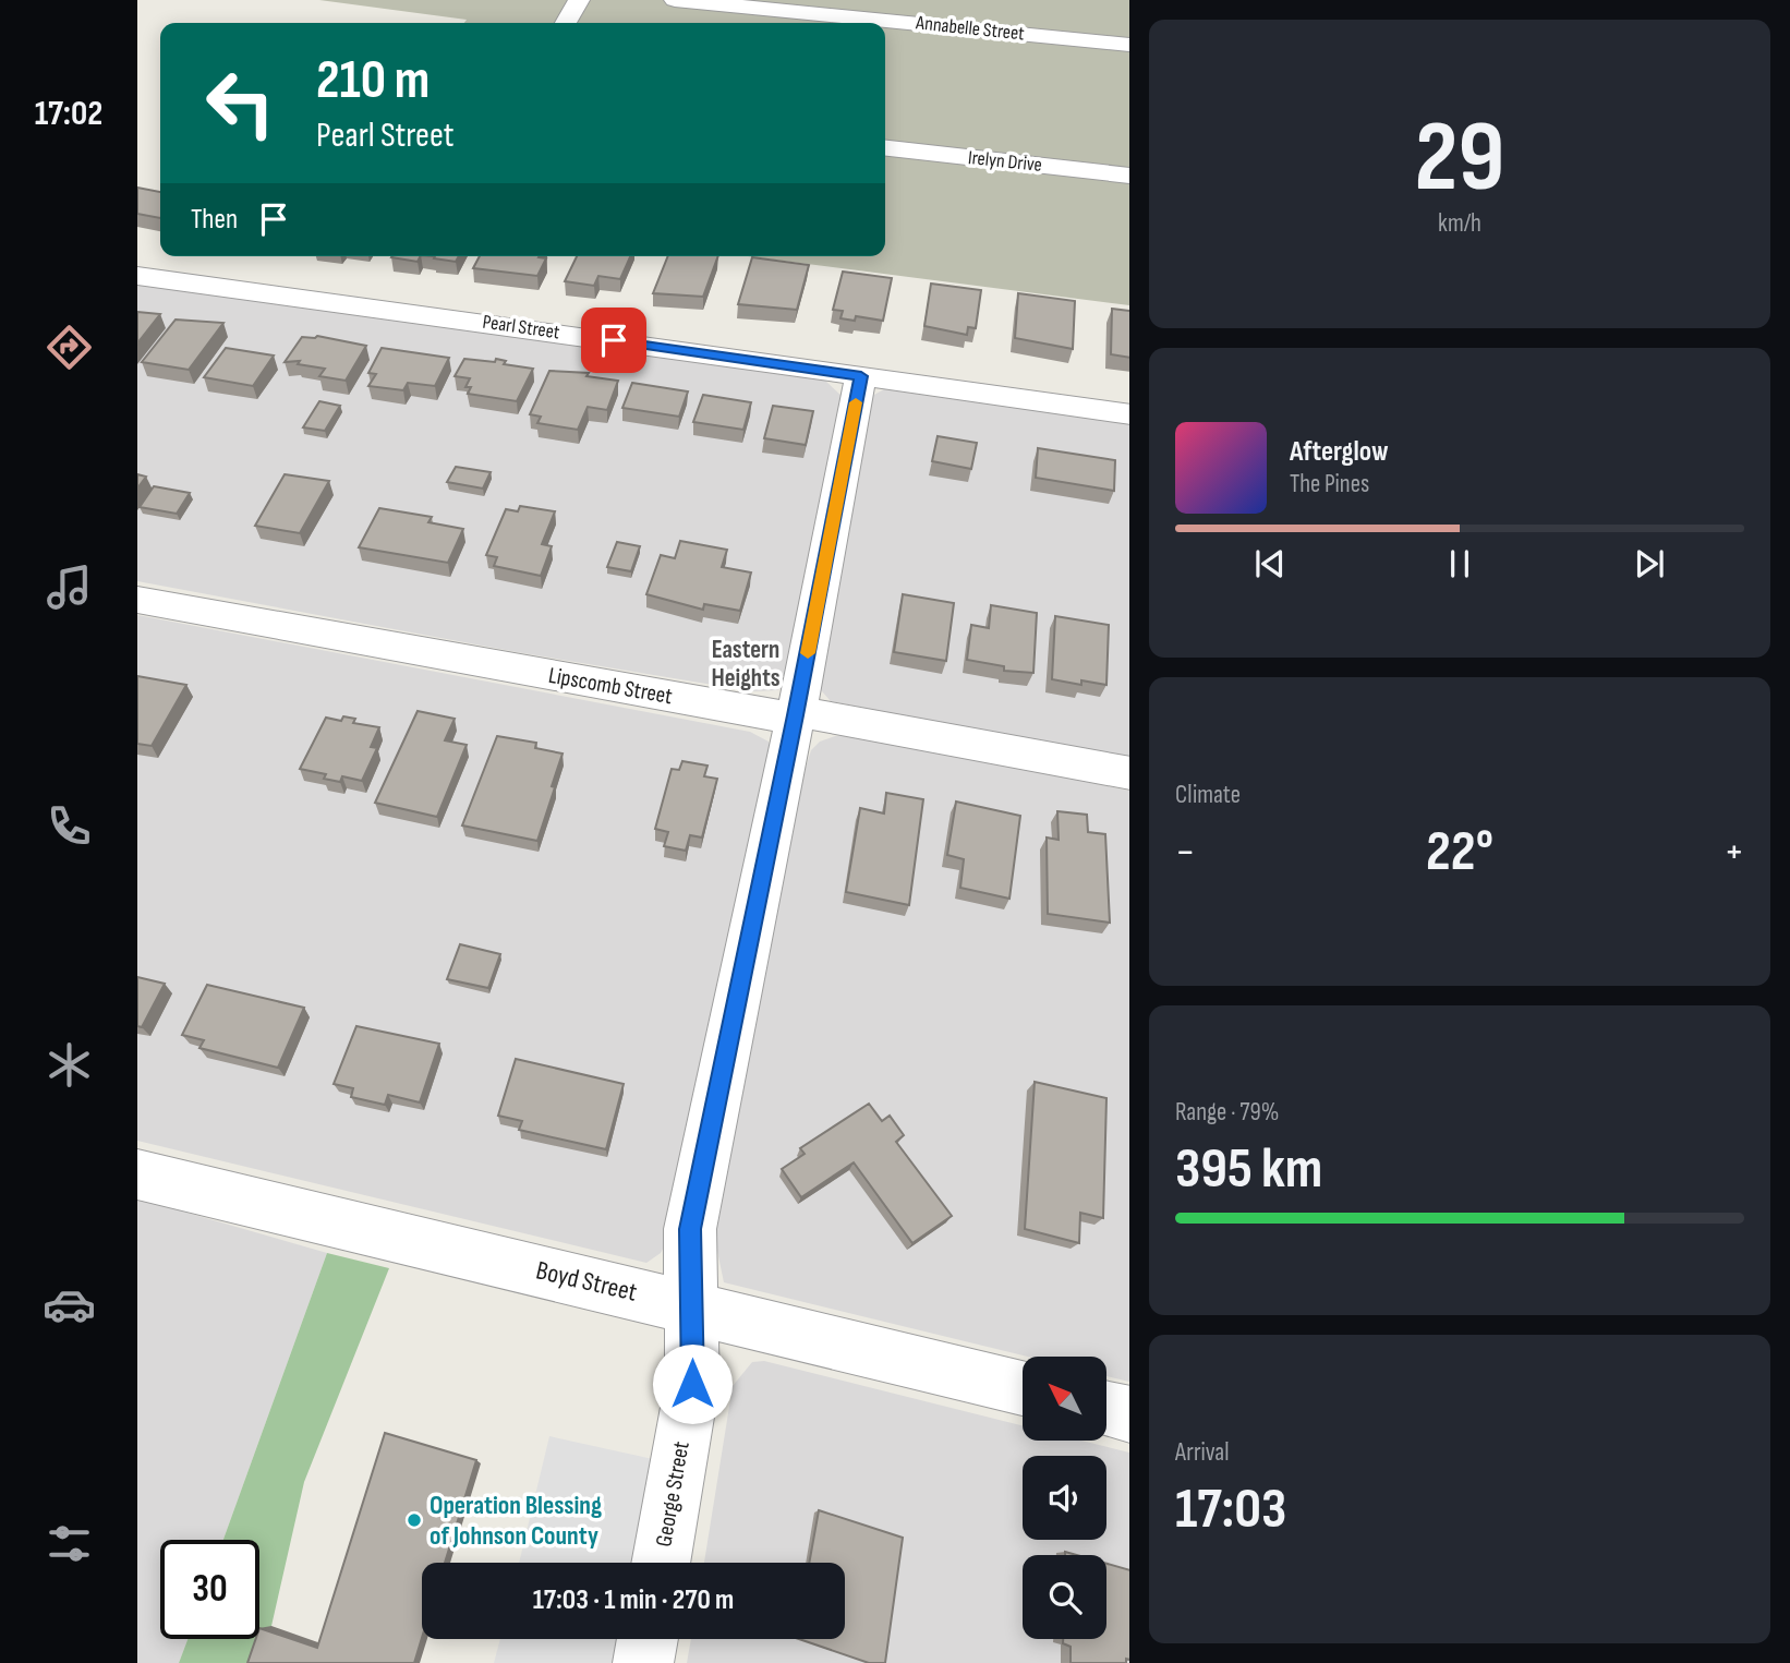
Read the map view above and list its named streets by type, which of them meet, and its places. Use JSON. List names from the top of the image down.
{
  "streets": {
    "street": [
      "Annabelle Street",
      "Irelyn Drive",
      "Pearl Street",
      "Lipscomb Street",
      "Boyd Street",
      "George Street"
    ]
  },
  "crossings": [
    ["Pearl Street", "George Street"],
    ["Lipscomb Street", "George Street"],
    ["Boyd Street", "George Street"]
  ],
  "districts": ["Eastern Heights"],
  "places": ["Operation Blessing of Johnson County"],
  "north": "top left",
  "page": {
    "tabs": "17:02",
    "tile": [
      ["29", "km/h"],
      "Climate",
      ["Range · 79%", "395 km"],
      ["Arrival", "17:03"]
    ],
    "turn": ["210 m", "Pearl Street"],
    "then": "Then",
    "song": ["Afterglow", "The Pines"],
    "heat": ["−", "22°", "+"],
    "limit": "30",
    "trip": "17:03 · 1 min · 270 m"
  }
}
